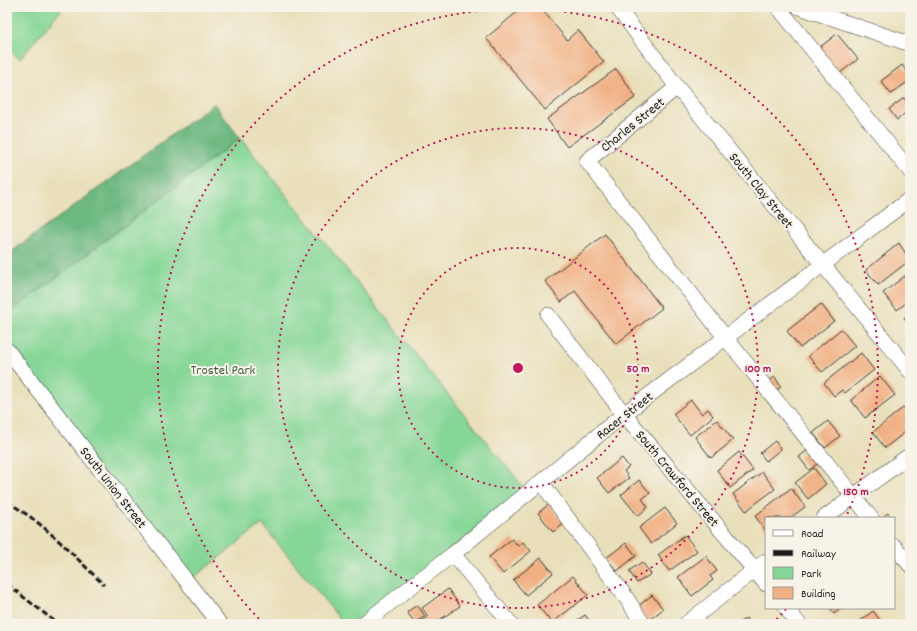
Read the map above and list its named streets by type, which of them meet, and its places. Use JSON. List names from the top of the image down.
{
  "streets": {
    "street": [
      "Charles Street",
      "South Clay Street",
      "Racer Street",
      "South Crawford Street",
      "South Union Street"
    ]
  },
  "crossings": [
    ["Charles Street", "South Clay Street"],
    ["Charles Street", "Racer Street"],
    ["South Clay Street", "Racer Street"],
    ["Racer Street", "South Crawford Street"]
  ],
  "parks": ["Trostel Park"],
  "legend": [
    "Road",
    "Railway",
    "Park",
    "Building"
  ],
  "rings": ["50 m", "100 m", "150 m"]
}
